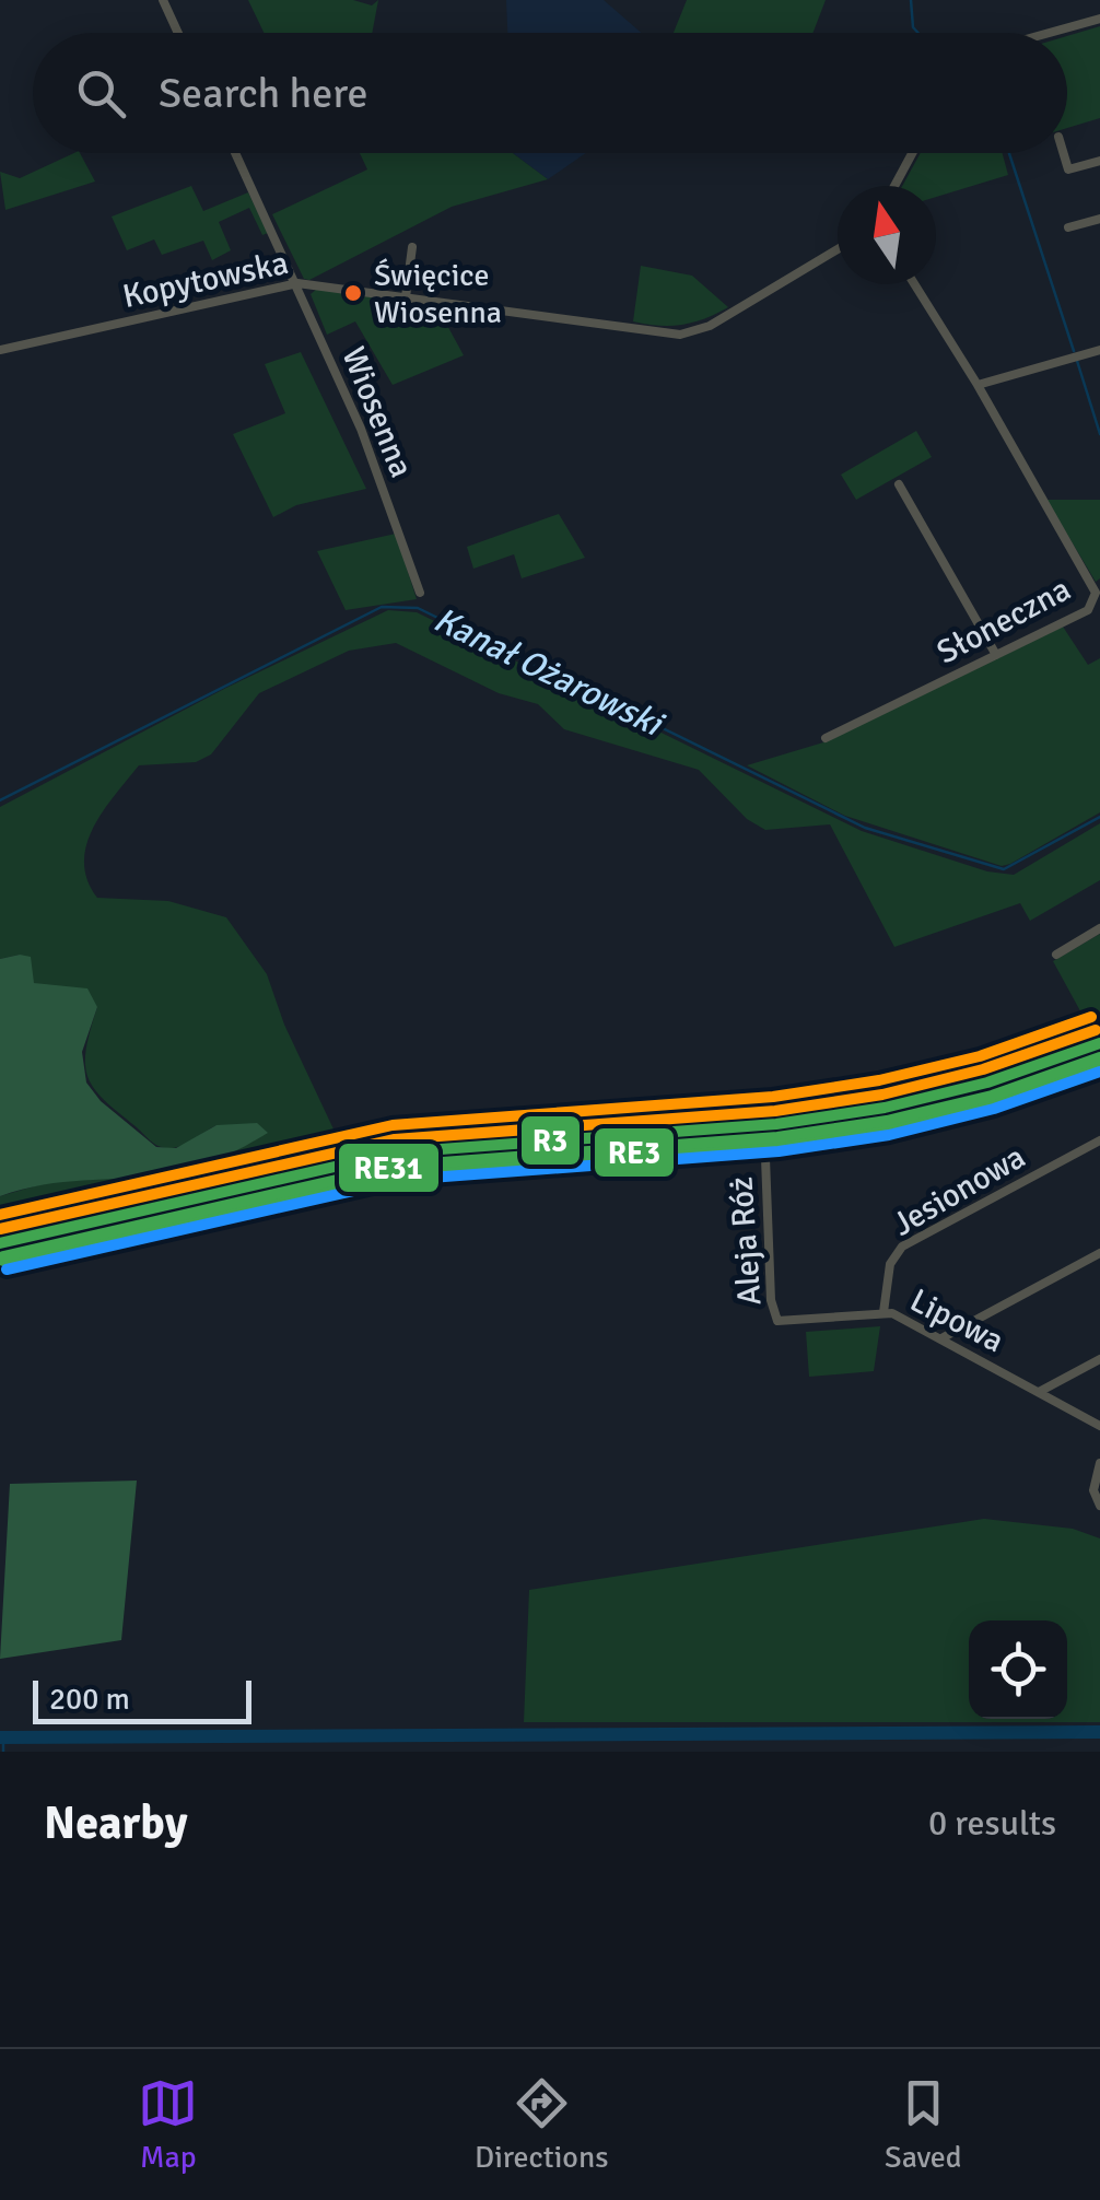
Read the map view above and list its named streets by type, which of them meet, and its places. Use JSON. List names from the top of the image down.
{
  "streets": {
    "street": [
      "Kopytowska",
      "Wiosenna",
      "Słoneczna",
      "Jesionowa",
      "Aleja Róż",
      "Lipowa"
    ]
  },
  "crossings": [
    ["Kopytowska", "Wiosenna"],
    ["Jesionowa", "Lipowa"],
    ["Aleja Róż", "Lipowa"]
  ],
  "water": ["Kanał Ożarowski"],
  "places": ["Święcice Wiosenna"],
  "lines": ["transit line R3", "transit line RE31", "transit line RE3"],
  "scale_bar": "200 m",
  "north": "top",
  "page": {
    "search": "Search here",
    "scale": "200 m",
    "heading": ["Nearby", "0 results"],
    "nav": ["Map", "Directions", "Saved"]
  }
}
